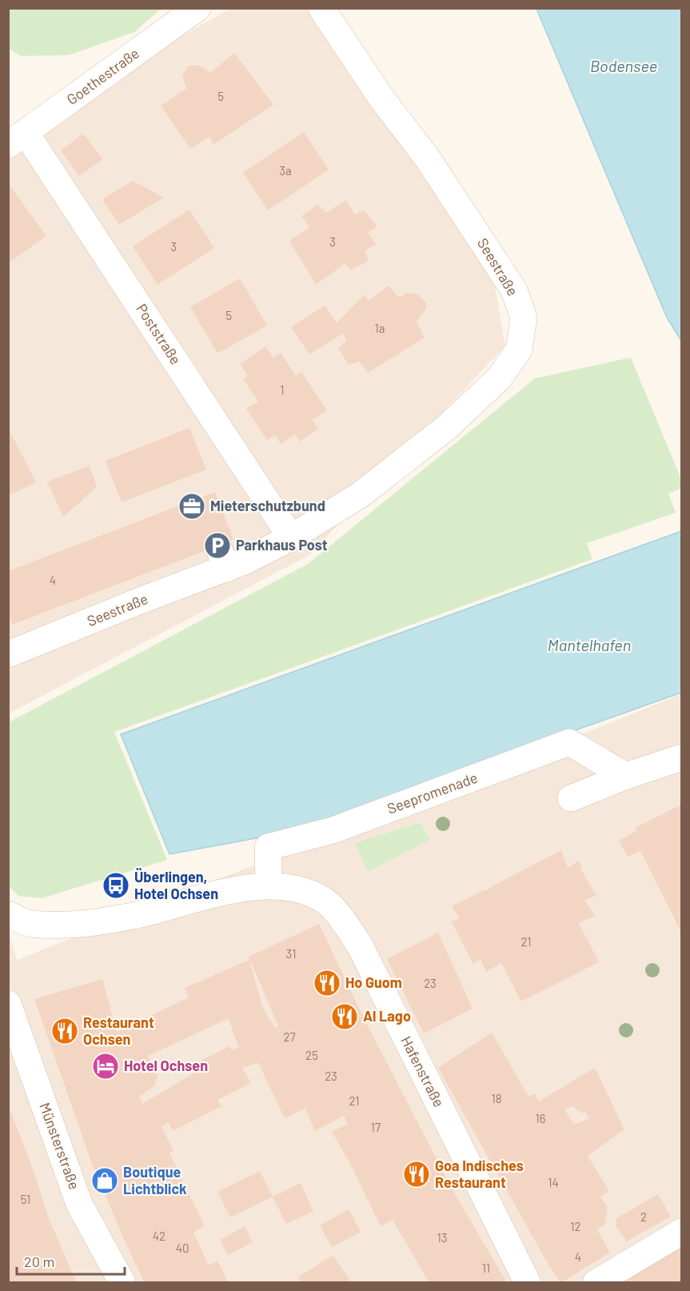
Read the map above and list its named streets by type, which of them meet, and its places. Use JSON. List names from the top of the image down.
{
  "streets": {
    "street": [
      "Goethestraße",
      "Seestraße",
      "Poststraße",
      "Seepromenade",
      "Hafenstraße",
      "Münsterstraße"
    ]
  },
  "crossings": [
    ["Goethestraße", "Poststraße"],
    ["Seestraße", "Poststraße"],
    ["Seepromenade", "Hafenstraße"]
  ],
  "water": ["Bodensee", "Mantelhafen"],
  "places": {
    "office": ["Mieterschutzbund"],
    "parking": ["Parkhaus Post"],
    "bus stop": ["Überlingen, Hotel Ochsen"],
    "restaurant": [
      "Ho Guom",
      "Al Lago",
      "Restaurant Ochsen",
      "Goa Indisches Restaurant"
    ],
    "hotel": ["Hotel Ochsen"],
    "shop": ["Boutique Lichtblick"]
  },
  "house_numbers": [
    "5",
    "3a",
    "3",
    "3",
    "5",
    "1a",
    "1",
    "4",
    "21",
    "31",
    "23",
    "27",
    "25",
    "23",
    "18",
    "21",
    "16",
    "17",
    "14",
    "51",
    "2",
    "12",
    "42",
    "13",
    "40",
    "4",
    "11"
  ],
  "scale_bar": "20 m"
}
